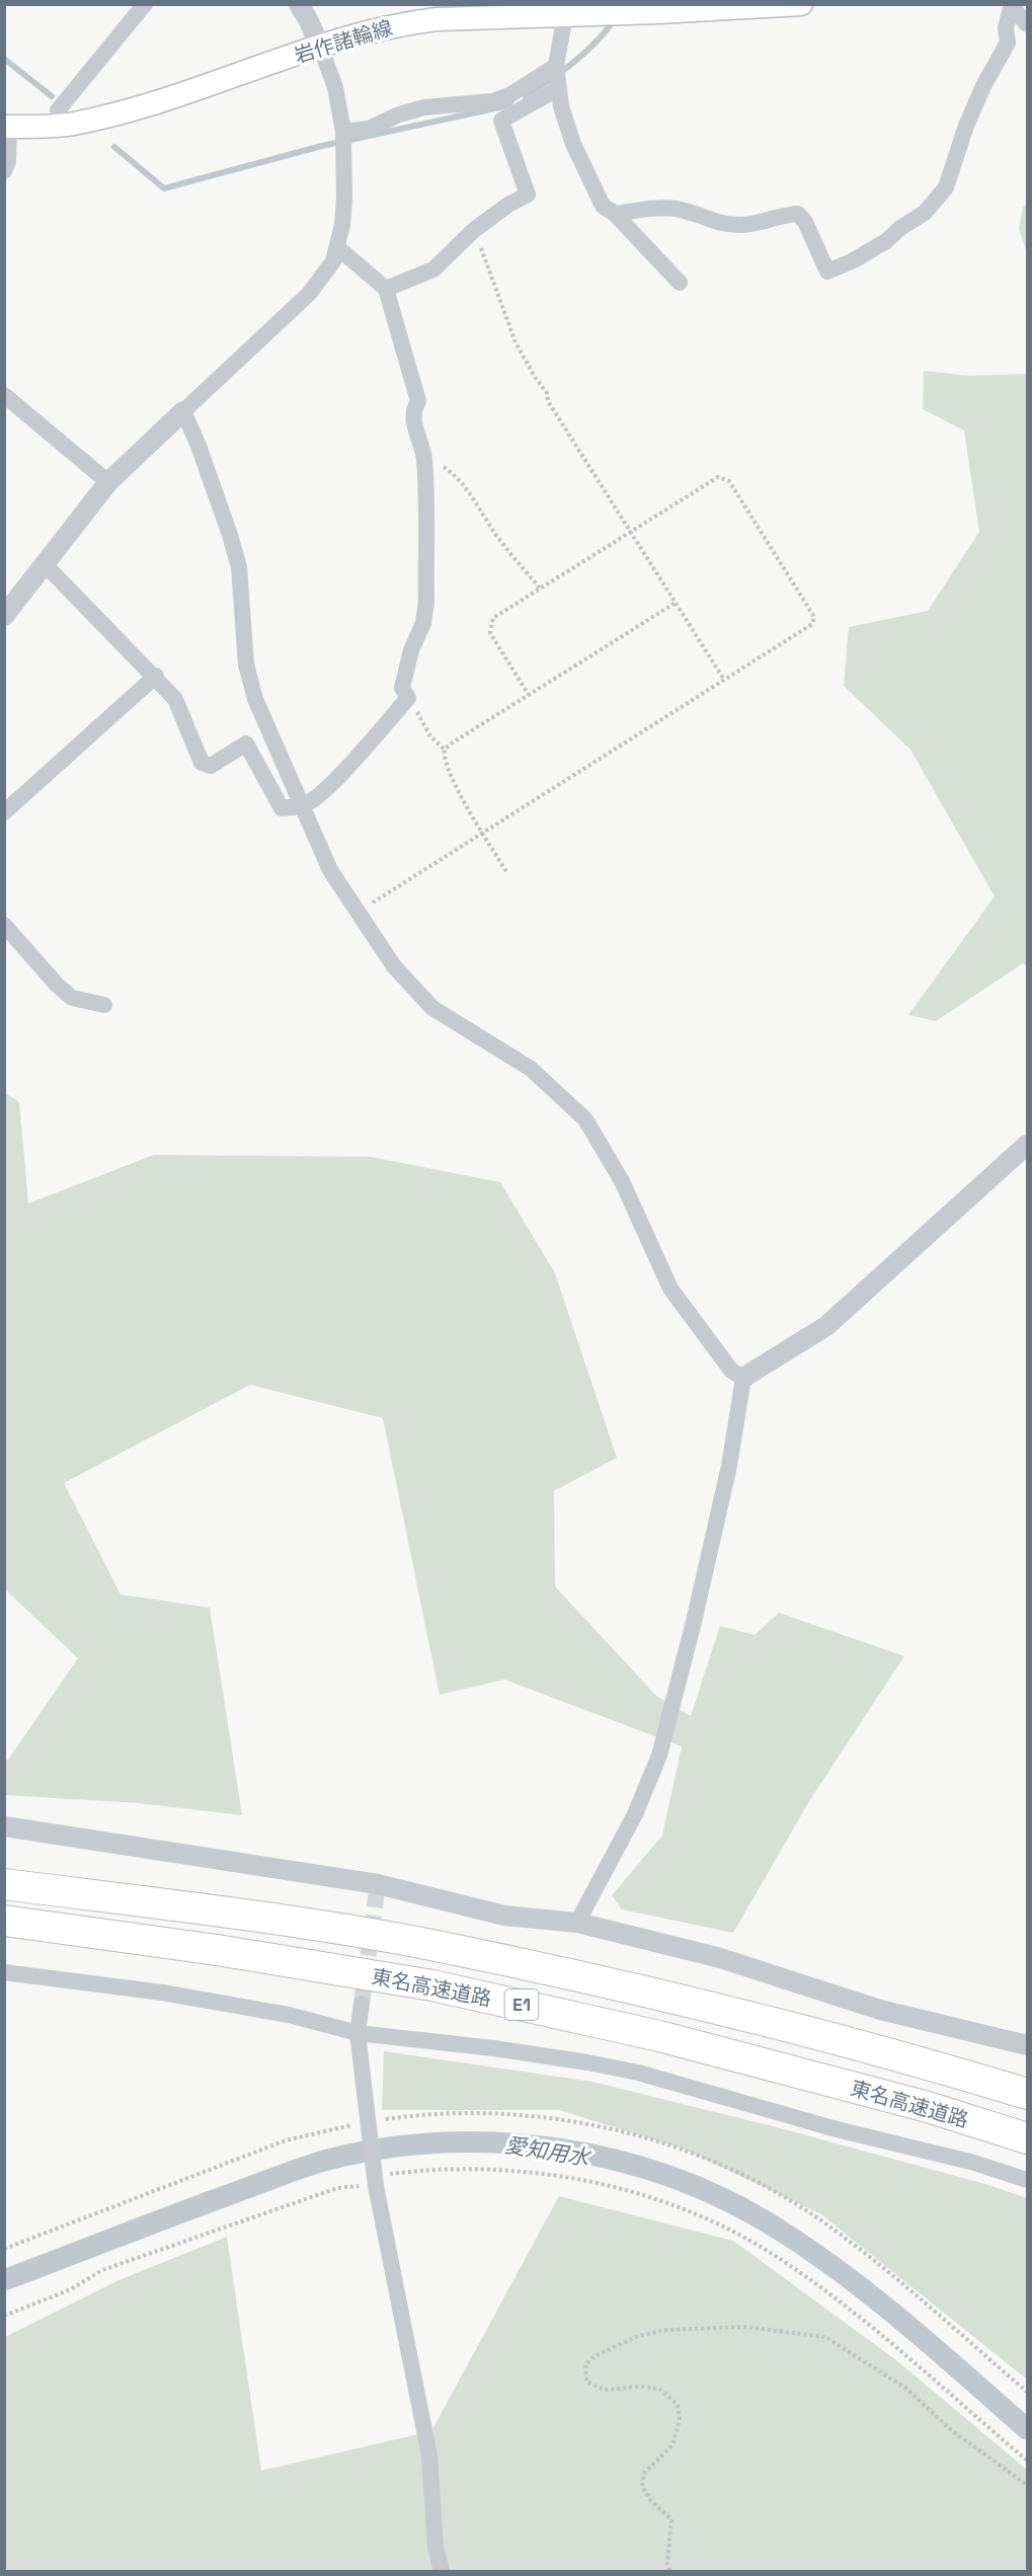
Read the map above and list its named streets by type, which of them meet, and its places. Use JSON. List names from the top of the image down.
{
  "streets": {
    "highway": ["東名高速道路", "E1"],
    "main road": ["岩作諸輪線"]
  },
  "water": ["愛知用水"]
}
